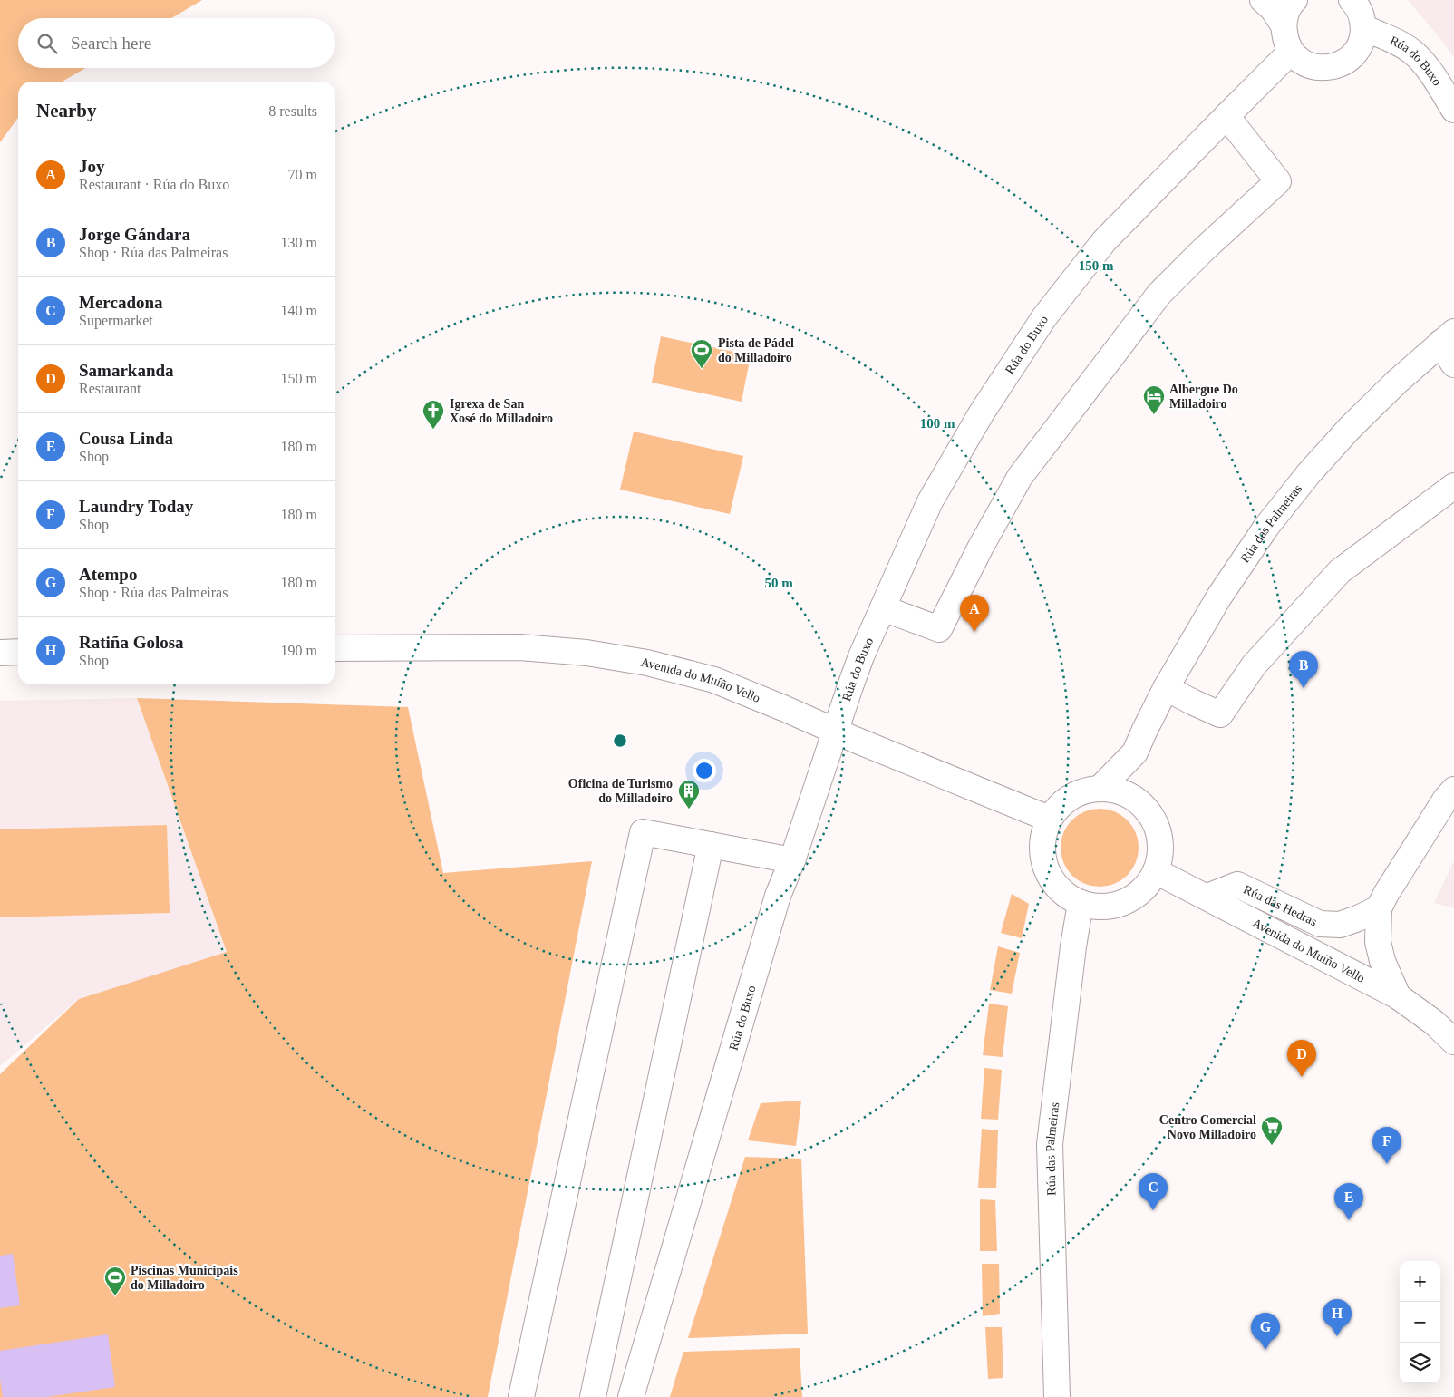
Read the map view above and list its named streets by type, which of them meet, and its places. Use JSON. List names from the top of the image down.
{
  "streets": {
    "street": [
      "Rúa do Buxo",
      "Rúa das Palmeiras",
      "Avenida do Muíño Vello",
      "Rúa das Hedras"
    ]
  },
  "crossings": [
    ["Rúa do Buxo", "Avenida do Muíño Vello"],
    ["Rúa das Palmeiras", "Avenida do Muíño Vello"],
    ["Avenida do Muíño Vello", "Rúa das Hedras"]
  ],
  "places": {
    "sports": ["Pista de Pádel do Milladoiro", "Piscinas Municipais do Milladoiro"],
    "hotel": ["Albergue Do Milladoiro"],
    "church": ["Igrexa de San Xosé do Milladoiro"],
    "building": ["Oficina de Turismo do Milladoiro"],
    "supermarket": ["Centro Comercial Novo Milladoiro"]
  },
  "page": {
    "search": "Search here",
    "heading": ["Nearby", "8 results"],
    "list": [
      {
        "mark": "A",
        "name": "Joy",
        "note": "Restaurant · Rúa do Buxo",
        "value": "70 m"
      },
      {
        "mark": "B",
        "name": "Jorge Gándara",
        "note": "Shop · Rúa das Palmeiras",
        "value": "130 m"
      },
      {
        "mark": "C",
        "name": "Mercadona",
        "note": "Supermarket",
        "value": "140 m"
      },
      {
        "mark": "D",
        "name": "Samarkanda",
        "note": "Restaurant",
        "value": "150 m"
      },
      {
        "mark": "E",
        "name": "Cousa Linda",
        "note": "Shop",
        "value": "180 m"
      },
      {
        "mark": "F",
        "name": "Laundry Today",
        "note": "Shop",
        "value": "180 m"
      },
      {
        "mark": "G",
        "name": "Atempo",
        "note": "Shop · Rúa das Palmeiras",
        "value": "180 m"
      },
      {
        "mark": "H",
        "name": "Ratiña Golosa",
        "note": "Shop",
        "value": "190 m"
      }
    ],
    "pins": [
      "A",
      "B",
      "D",
      "F",
      "C",
      "E",
      "H",
      "G"
    ],
    "map_buttons": ["+", "−"]
  },
  "rings": ["150 m", "100 m", "50 m"]
}
